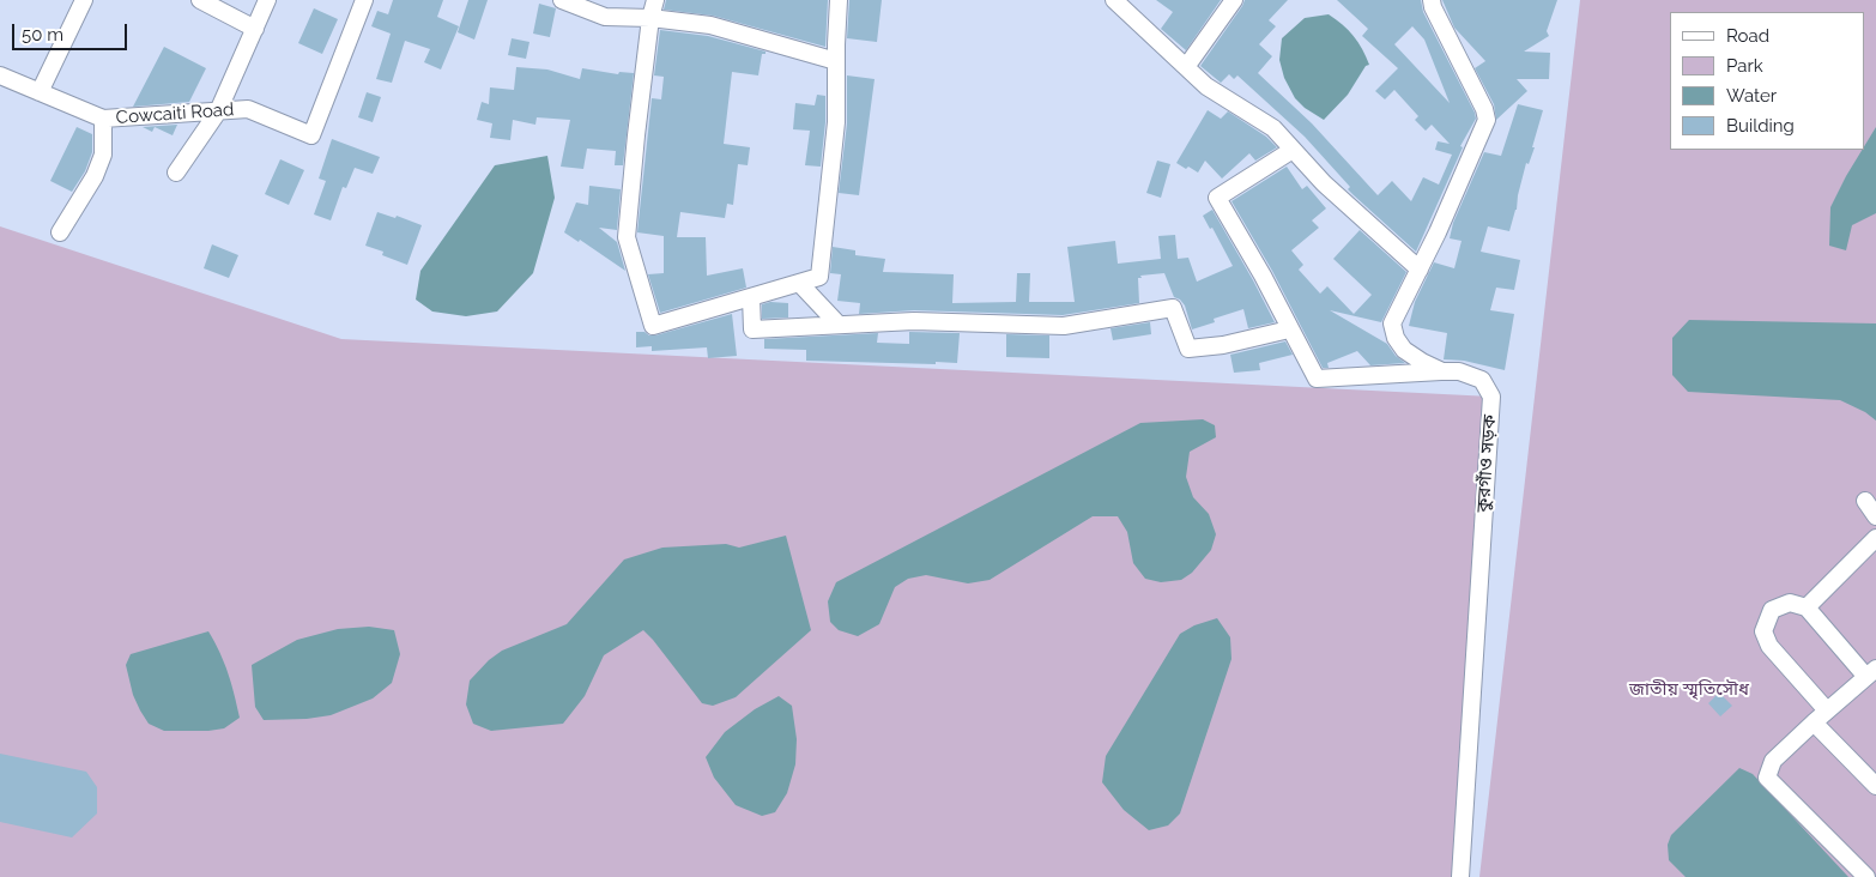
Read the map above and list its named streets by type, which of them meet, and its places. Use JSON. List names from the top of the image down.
{
  "streets": {
    "street": ["Cowcaiti Road", "কুরগাঁও সড়ক"]
  },
  "parks": ["জাতীয় স্মৃতিসৌধ"],
  "legend": [
    "Road",
    "Park",
    "Water",
    "Building"
  ],
  "scale_bar": "50 m"
}
